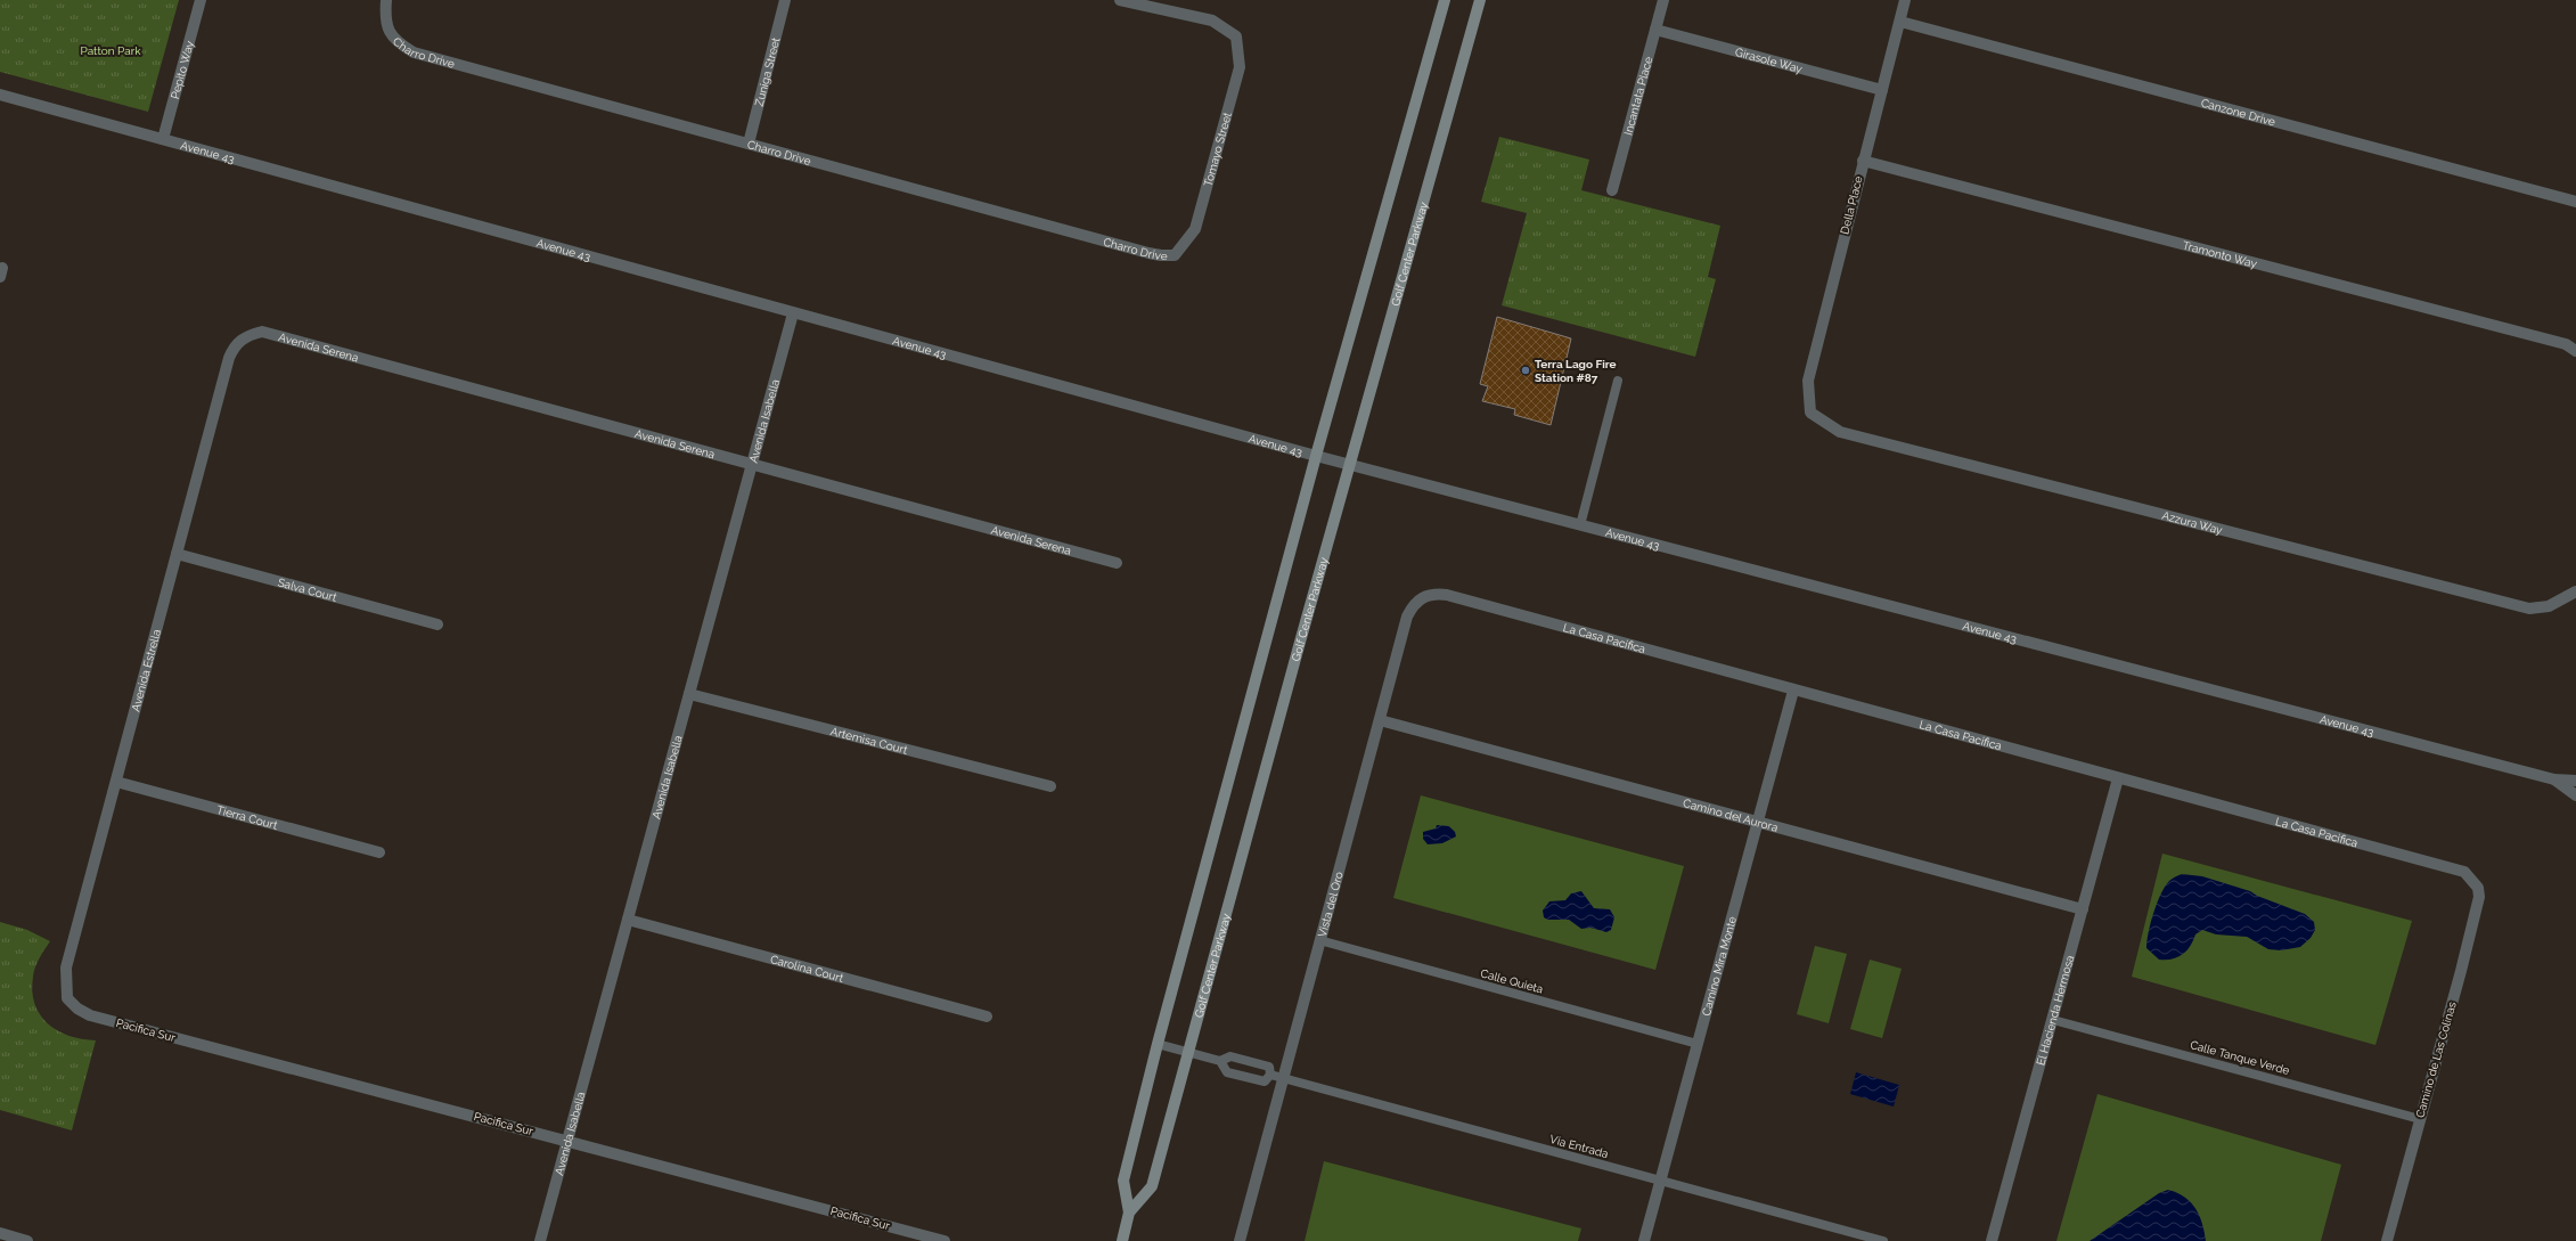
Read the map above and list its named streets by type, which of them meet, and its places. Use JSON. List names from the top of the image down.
{
  "streets": {
    "main road": ["Golf Center Parkway"],
    "street": [
      "Charro Drive",
      "Girasole Way",
      "Pepito Way",
      "Zuniga Street",
      "Incantata Place",
      "Canzone Drive",
      "Tomayo Street",
      "Avenue 43",
      "Della Place",
      "Tramonto Way",
      "Avenida Serena",
      "Avenida Isabella",
      "Azzura Way",
      "Salva Court",
      "La Casa Pacifica",
      "Avenida Estrella",
      "Artemisa Court",
      "Camino del Aurora",
      "Tierra Court",
      "Vista del Oro",
      "Camino Mira Monte",
      "Carolina Court",
      "El Hacienda Hermosa",
      "Pacifica Sur",
      "Camino de Las Colinas"
    ],
    "lane": ["Calle Quieta", "Calle Tanque Verde", "Via Entrada"]
  },
  "crossings": [
    ["Charro Drive", "Zuniga Street"],
    ["Charro Drive", "Tomayo Street"],
    ["Girasole Way", "Incantata Place"],
    ["Girasole Way", "Della Place"],
    ["Pepito Way", "Avenue 43"],
    ["Canzone Drive", "Della Place"],
    ["Avenue 43", "Golf Center Parkway"],
    ["Avenue 43", "Avenida Isabella"],
    ["Della Place", "Tramonto Way"],
    ["Della Place", "Azzura Way"],
    ["Golf Center Parkway", "Via Entrada"],
    ["Avenida Serena", "Avenida Isabella"],
    ["Avenida Serena", "Avenida Estrella"],
    ["Avenida Isabella", "Artemisa Court"],
    ["Avenida Isabella", "Carolina Court"],
    ["Avenida Isabella", "Pacifica Sur"],
    ["Salva Court", "Avenida Estrella"],
    ["La Casa Pacifica", "Vista del Oro"],
    ["La Casa Pacifica", "Camino Mira Monte"],
    ["La Casa Pacifica", "El Hacienda Hermosa"],
    ["La Casa Pacifica", "Camino de Las Colinas"],
    ["Avenida Estrella", "Tierra Court"],
    ["Avenida Estrella", "Pacifica Sur"],
    ["Camino del Aurora", "Vista del Oro"],
    ["Camino del Aurora", "Camino Mira Monte"],
    ["Camino del Aurora", "El Hacienda Hermosa"],
    ["Vista del Oro", "Calle Quieta"],
    ["Vista del Oro", "Via Entrada"],
    ["Camino Mira Monte", "Calle Quieta"],
    ["Camino Mira Monte", "Via Entrada"],
    ["El Hacienda Hermosa", "Calle Tanque Verde"],
    ["Calle Tanque Verde", "Camino de Las Colinas"]
  ],
  "parks": ["Patton Park"],
  "places": ["Terra Lago Fire Station #87"]
}
